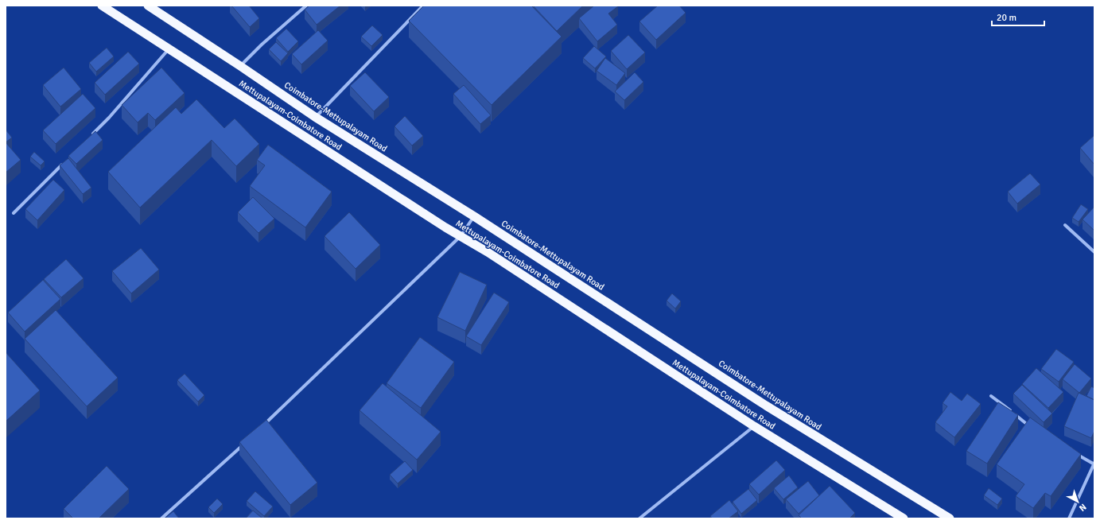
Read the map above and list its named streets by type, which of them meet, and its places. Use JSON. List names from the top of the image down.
{
  "streets": {
    "highway": ["Mettupalayam-Coimbatore Road", "Coimbatore-Mettupalayam Road"]
  },
  "scale_bar": "20 m",
  "north": "bottom right"
}
